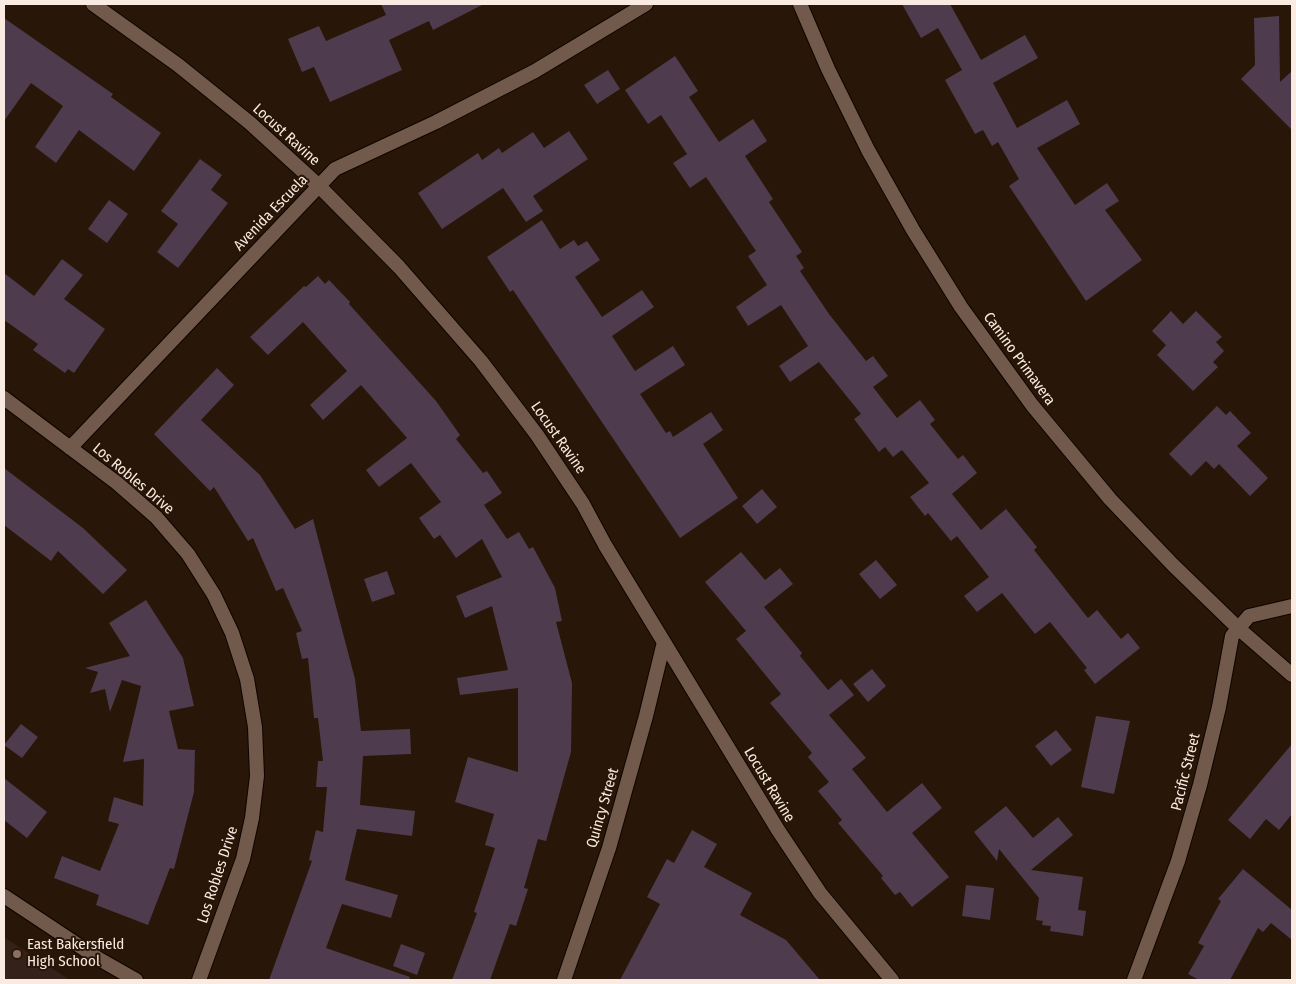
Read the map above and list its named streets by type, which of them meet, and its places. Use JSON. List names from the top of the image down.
{
  "streets": {
    "street": [
      "Locust Ravine",
      "Avenida Escuela",
      "Camino Primavera",
      "Los Robles Drive",
      "Pacific Street",
      "Quincy Street"
    ]
  },
  "crossings": [
    ["Locust Ravine", "Avenida Escuela"],
    ["Locust Ravine", "Quincy Street"],
    ["Avenida Escuela", "Los Robles Drive"],
    ["Camino Primavera", "Pacific Street"]
  ],
  "places": ["East Bakersfield High School"]
}
